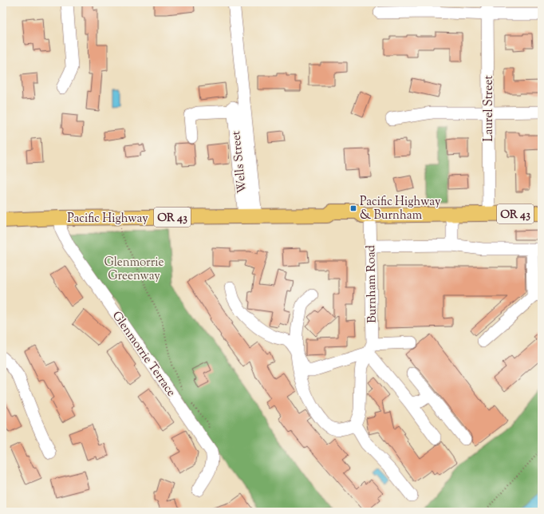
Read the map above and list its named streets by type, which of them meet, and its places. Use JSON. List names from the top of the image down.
{
  "streets": {
    "main road": ["OR 43", "Pacific Highway"],
    "street": [
      "Laurel Street",
      "Wells Street",
      "Burnham Road",
      "Glenmorrie Terrace"
    ]
  },
  "crossings": [
    ["Laurel Street", "Pacific Highway"],
    ["Wells Street", "Pacific Highway"],
    ["Pacific Highway", "Burnham Road"],
    ["Pacific Highway", "Glenmorrie Terrace"]
  ],
  "parks": ["Glenmorrie Greenway"],
  "places": {
    "transit": ["Pacific Highway & Burnham"]
  }
}
